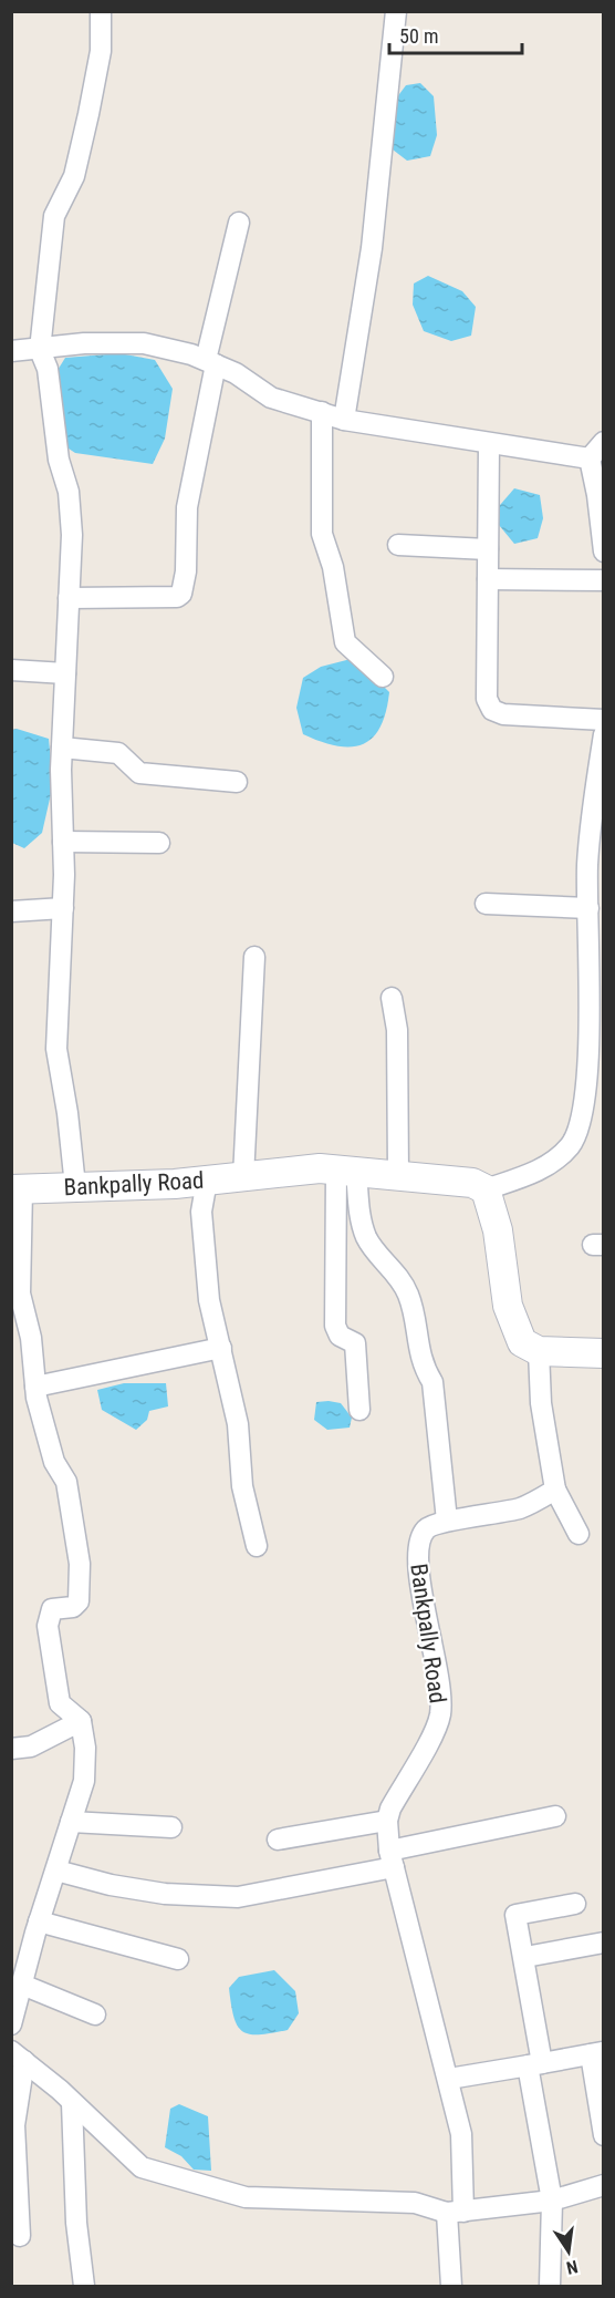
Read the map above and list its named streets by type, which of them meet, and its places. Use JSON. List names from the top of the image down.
{
  "streets": {
    "street": ["Bankpally Road"]
  },
  "scale_bar": "50 m",
  "north": "bottom"
}
